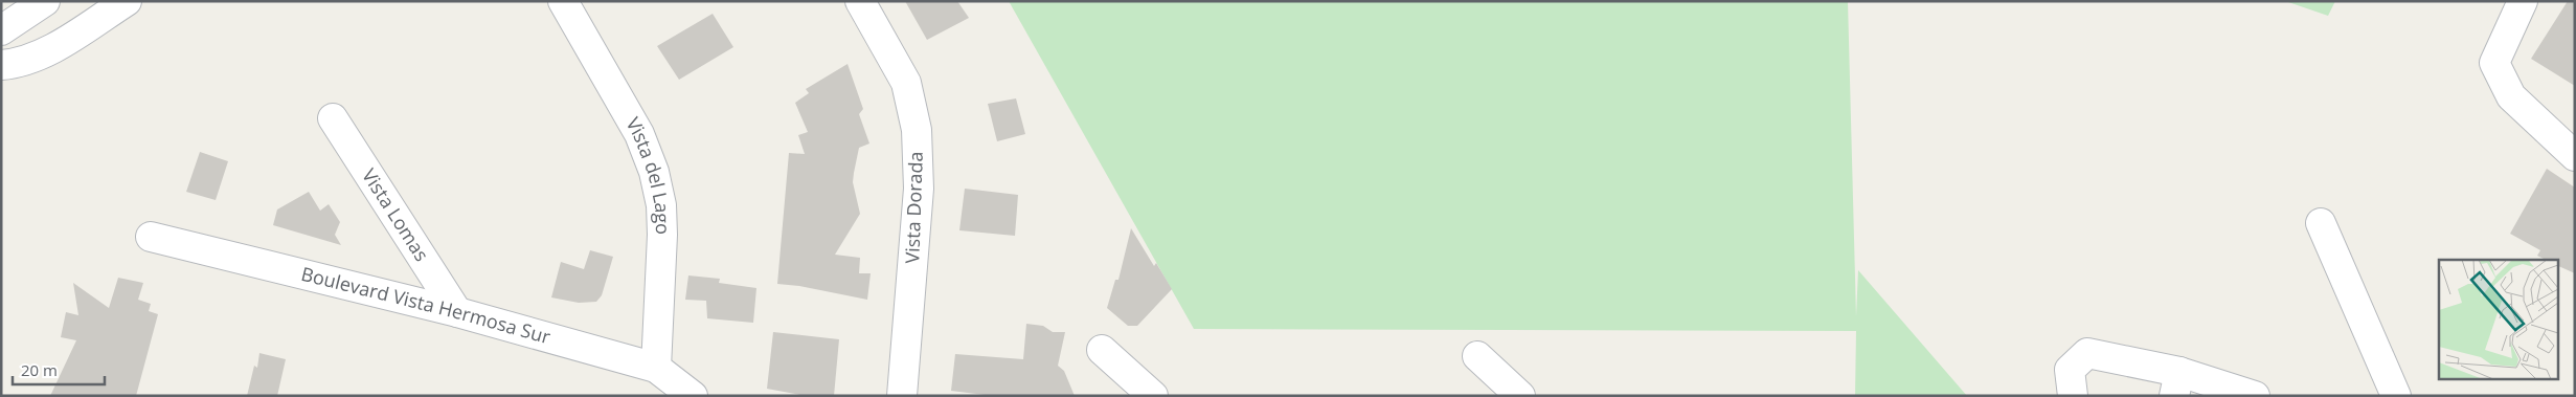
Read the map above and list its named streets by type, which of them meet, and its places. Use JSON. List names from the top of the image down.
{
  "streets": {
    "street": [
      "Vista del Lago",
      "Vista Dorada",
      "Vista Lomas",
      "Boulevard Vista Hermosa Sur"
    ]
  },
  "crossings": [
    ["Vista del Lago", "Boulevard Vista Hermosa Sur"],
    ["Vista Lomas", "Boulevard Vista Hermosa Sur"]
  ],
  "scale_bar": "20 m"
}
